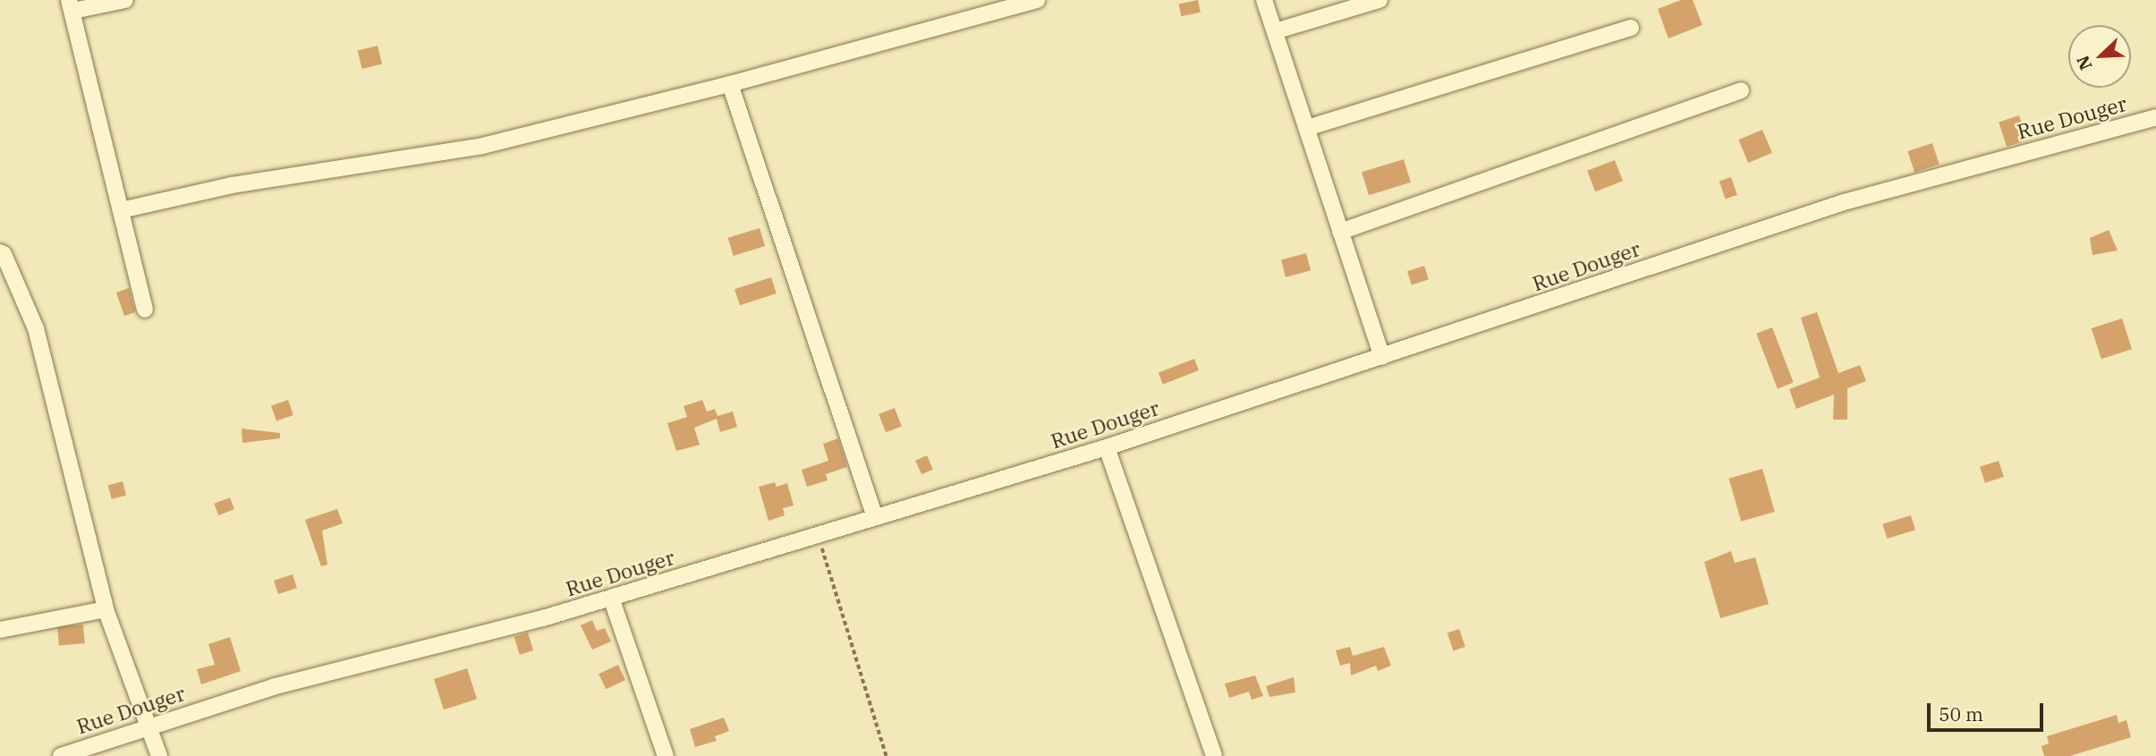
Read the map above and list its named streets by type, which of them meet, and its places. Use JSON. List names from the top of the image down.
{
  "streets": {
    "street": ["Rue Douger"]
  },
  "scale_bar": "50 m",
  "north": "bottom left"
}
